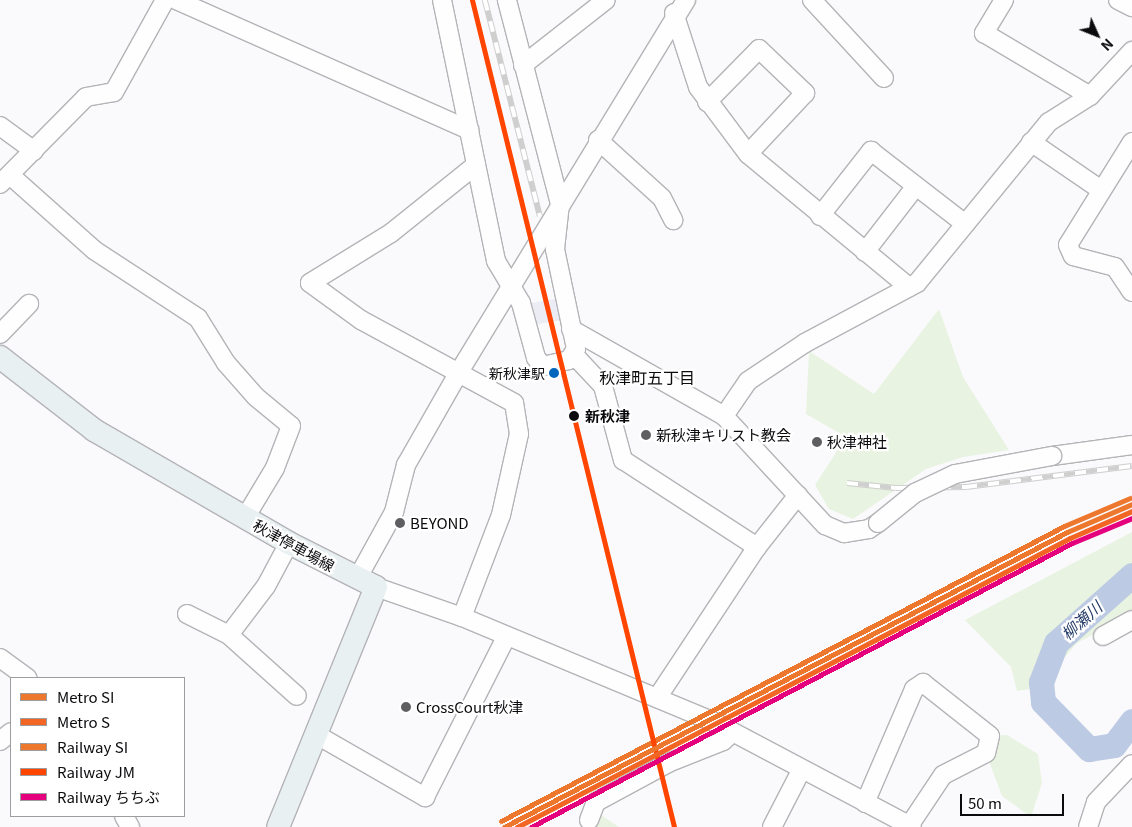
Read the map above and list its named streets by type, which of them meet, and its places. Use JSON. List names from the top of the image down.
{
  "streets": {
    "main road": ["秋津停車場線"]
  },
  "districts": ["秋津町五丁目"],
  "water": ["柳瀬川"],
  "places": [
    "新秋津駅",
    "新秋津",
    "新秋津キリスト教会",
    "秋津神社",
    "BEYOND",
    "CrossCourt秋津"
  ],
  "lines": [
    "rail line JM",
    "rail line SI",
    "metro line SI",
    "metro line S",
    "rail line ちちぶ"
  ],
  "legend": [
    "Metro SI",
    "Metro S",
    "Railway SI",
    "Railway JM",
    "Railway ちちぶ"
  ],
  "scale_bar": "50 m",
  "north": "bottom right"
}
